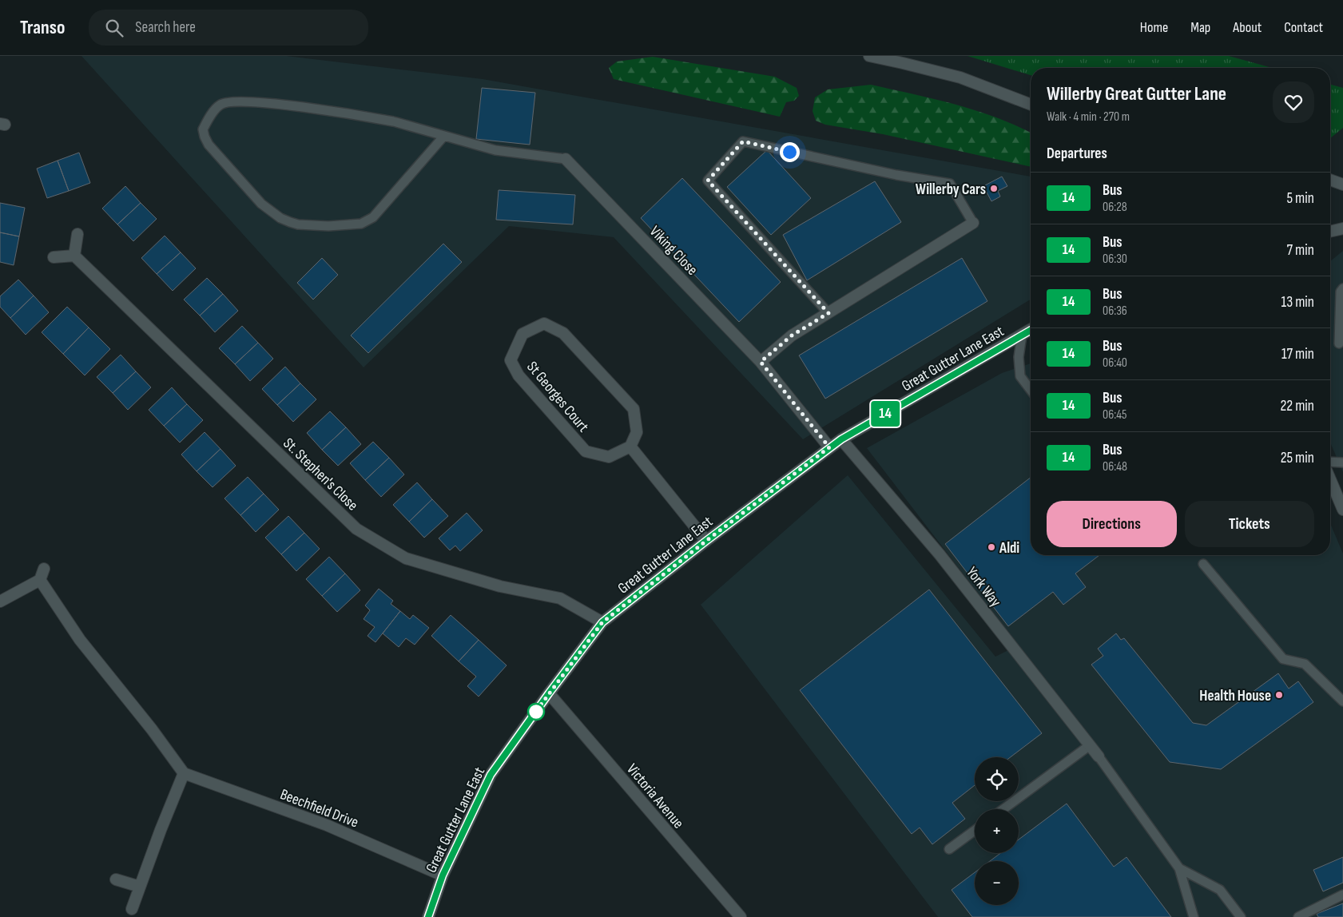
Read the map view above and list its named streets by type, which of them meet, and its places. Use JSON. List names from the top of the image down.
{
  "streets": {
    "street": [
      "Viking Close",
      "Great Gutter Lane East",
      "St Georges Court",
      "St. Stephen's Close",
      "York Way",
      "Victoria Avenue",
      "Beechfield Drive"
    ]
  },
  "crossings": [
    ["Viking Close", "Great Gutter Lane East"],
    ["Great Gutter Lane East", "St. Stephen's Close"],
    ["Great Gutter Lane East", "York Way"],
    ["Great Gutter Lane East", "Victoria Avenue"],
    ["Great Gutter Lane East", "Beechfield Drive"]
  ],
  "places": ["Willerby Cars", "Aldi", "Health House"],
  "lines": ["bus line 14"],
  "page": {
    "header": "Transo",
    "search": "Search here",
    "nav": [
      "Home",
      "Map",
      "About",
      "Contact"
    ],
    "on_map": "14",
    "heading": [
      ["Willerby Great Gutter Lane", "Walk · 4 min · 270 m"],
      "Departures"
    ],
    "list": [
      {
        "mark": "14",
        "name": "Bus",
        "note": "06:28",
        "value": "5 min"
      },
      {
        "mark": "14",
        "name": "Bus",
        "note": "06:30",
        "value": "7 min"
      },
      {
        "mark": "14",
        "name": "Bus",
        "note": "06:36",
        "value": "13 min"
      },
      {
        "mark": "14",
        "name": "Bus",
        "note": "06:40",
        "value": "17 min"
      },
      {
        "mark": "14",
        "name": "Bus",
        "note": "06:45",
        "value": "22 min"
      },
      {
        "mark": "14",
        "name": "Bus",
        "note": "06:48",
        "value": "25 min"
      }
    ],
    "buttons": ["Directions", "Tickets"],
    "map_buttons": ["+", "−"]
  }
}
